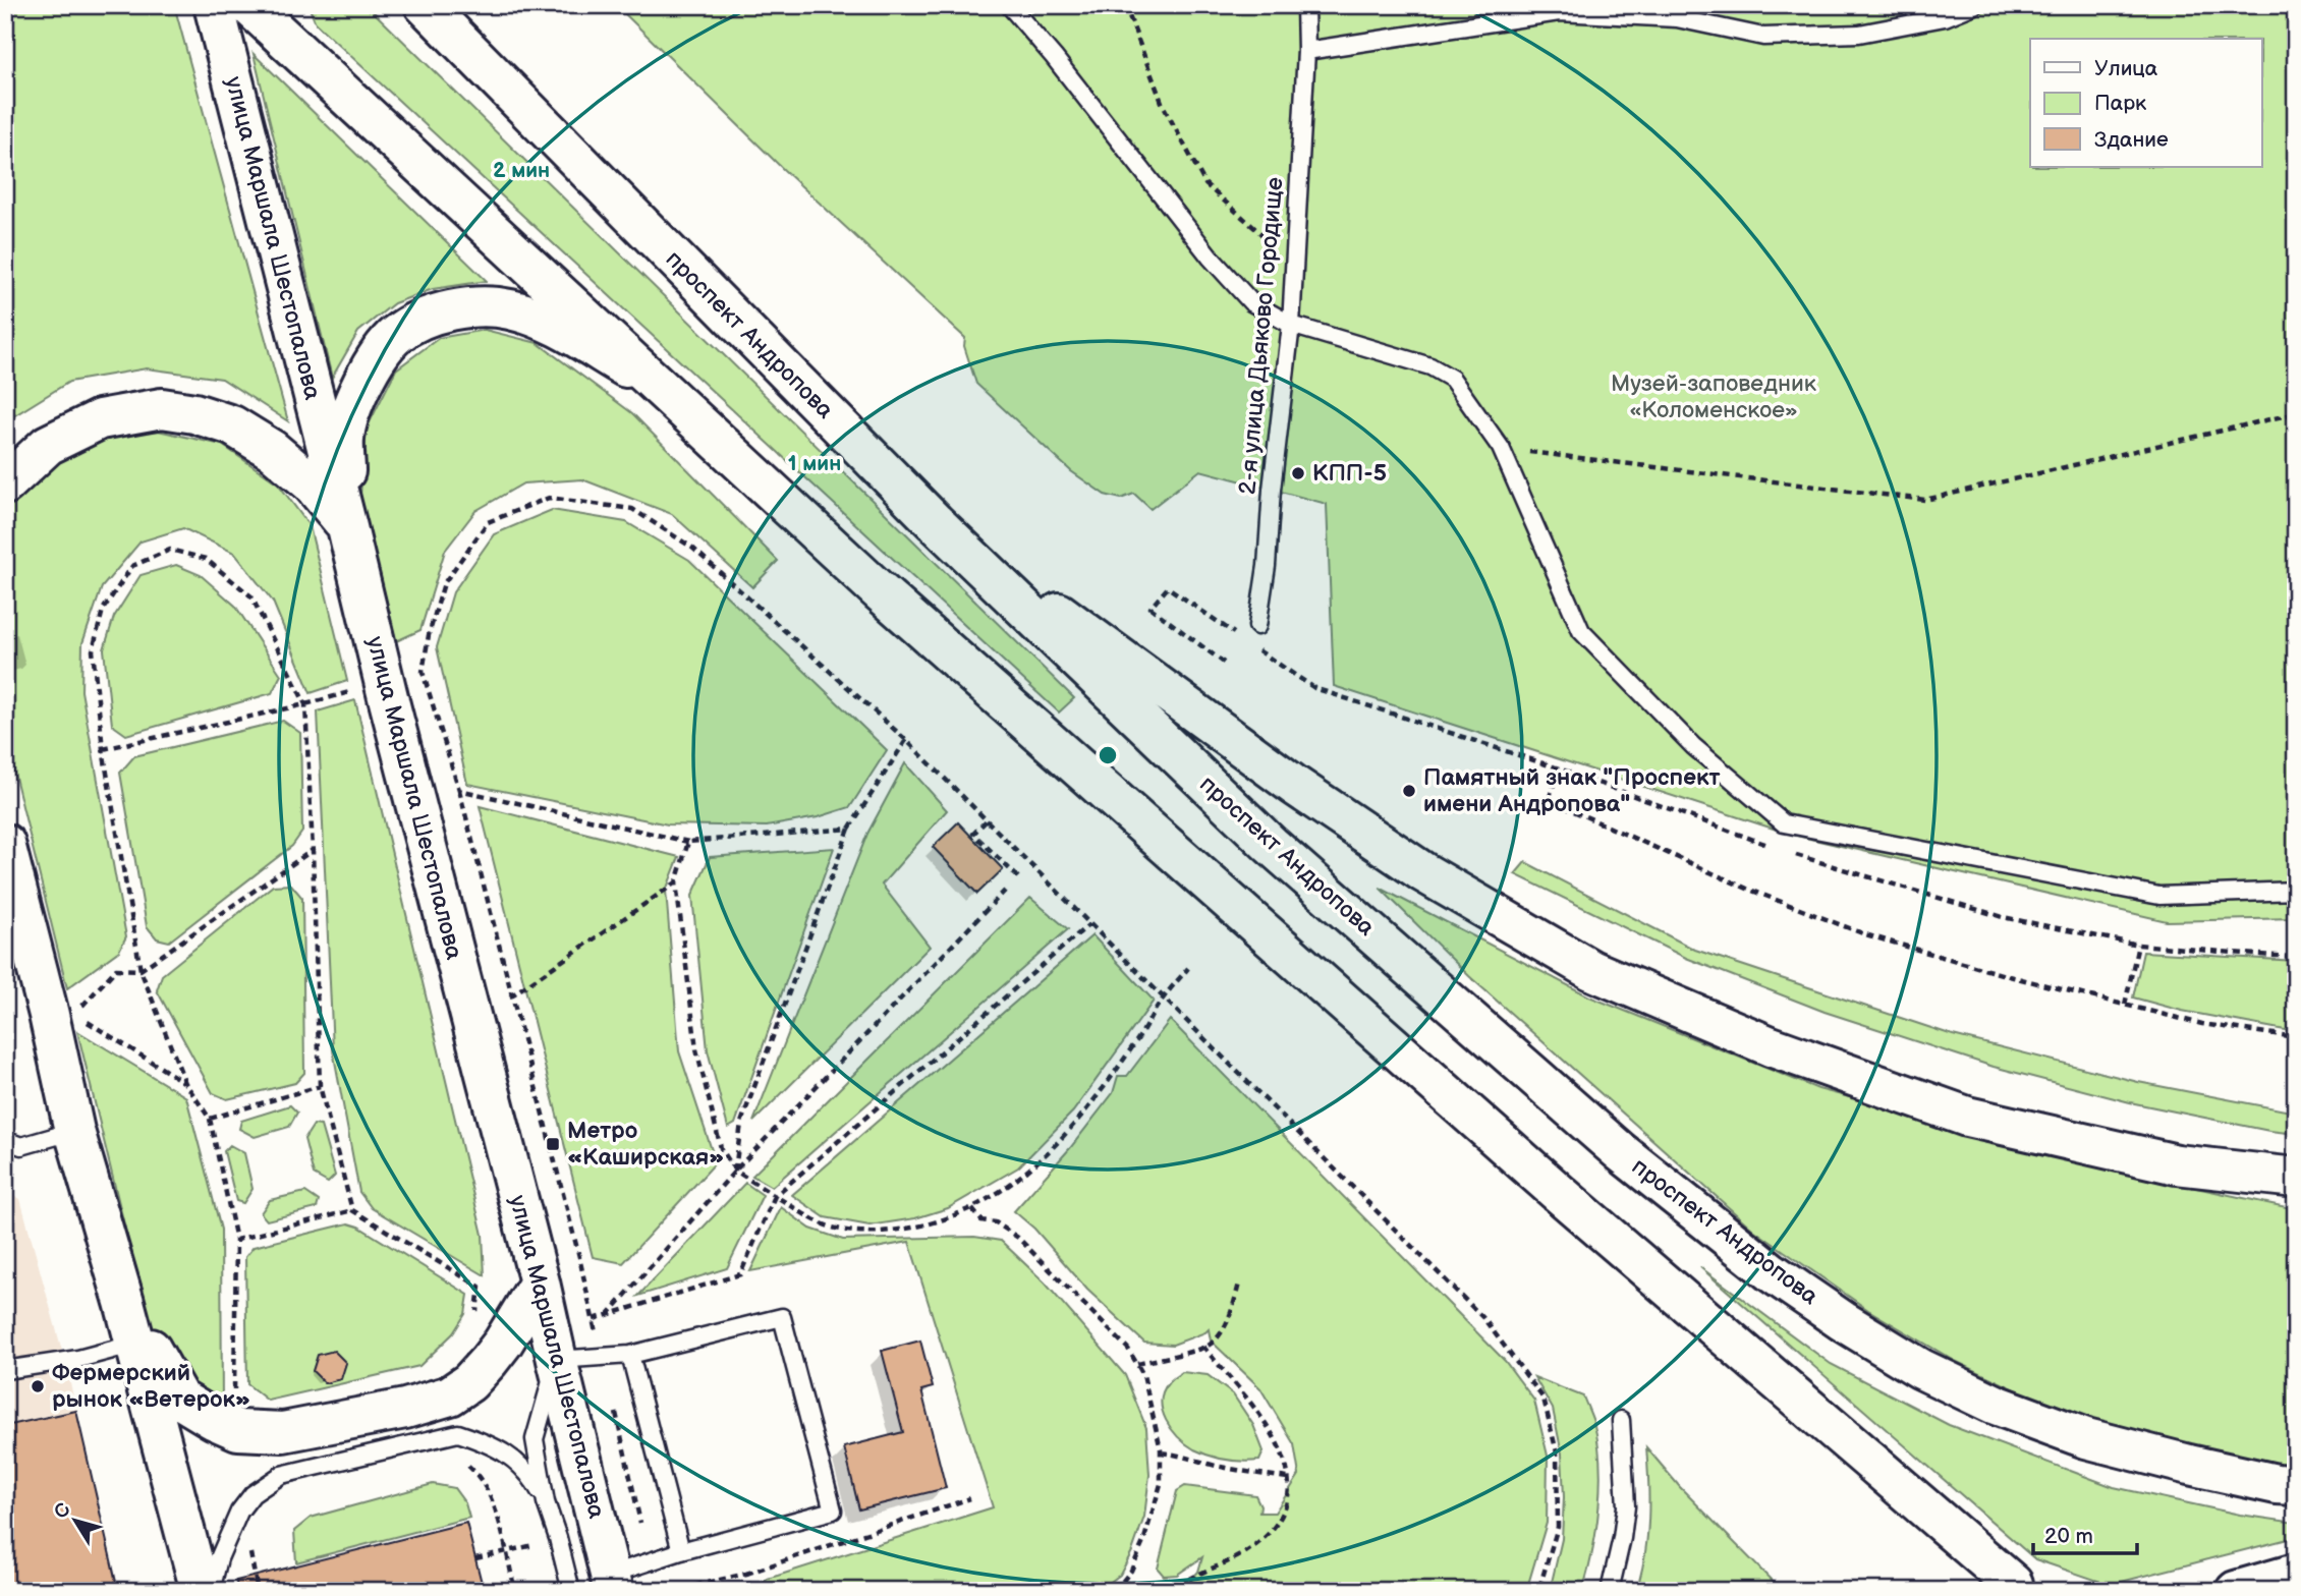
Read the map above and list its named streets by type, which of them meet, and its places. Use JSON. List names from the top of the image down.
{
  "streets": {
    "main road": ["улица Маршала Шестопалова", "проспект Андропова"],
    "lane": ["2-я улица Дьяково Городище"]
  },
  "parks": ["Музей-заповедник «Коломенское»"],
  "places": {
    "other": ["КПП-5", "Памятный знак \"Проспект имени Андропова\"", "Фермерский рынок «Ветерок»"],
    "transit": ["Метро «Каширская»"]
  },
  "legend": ["Улица", "Парк", "Здание"],
  "scale_bar": "20 m",
  "north": "top left",
  "rings": ["2 мин", "1 мин"]
}
